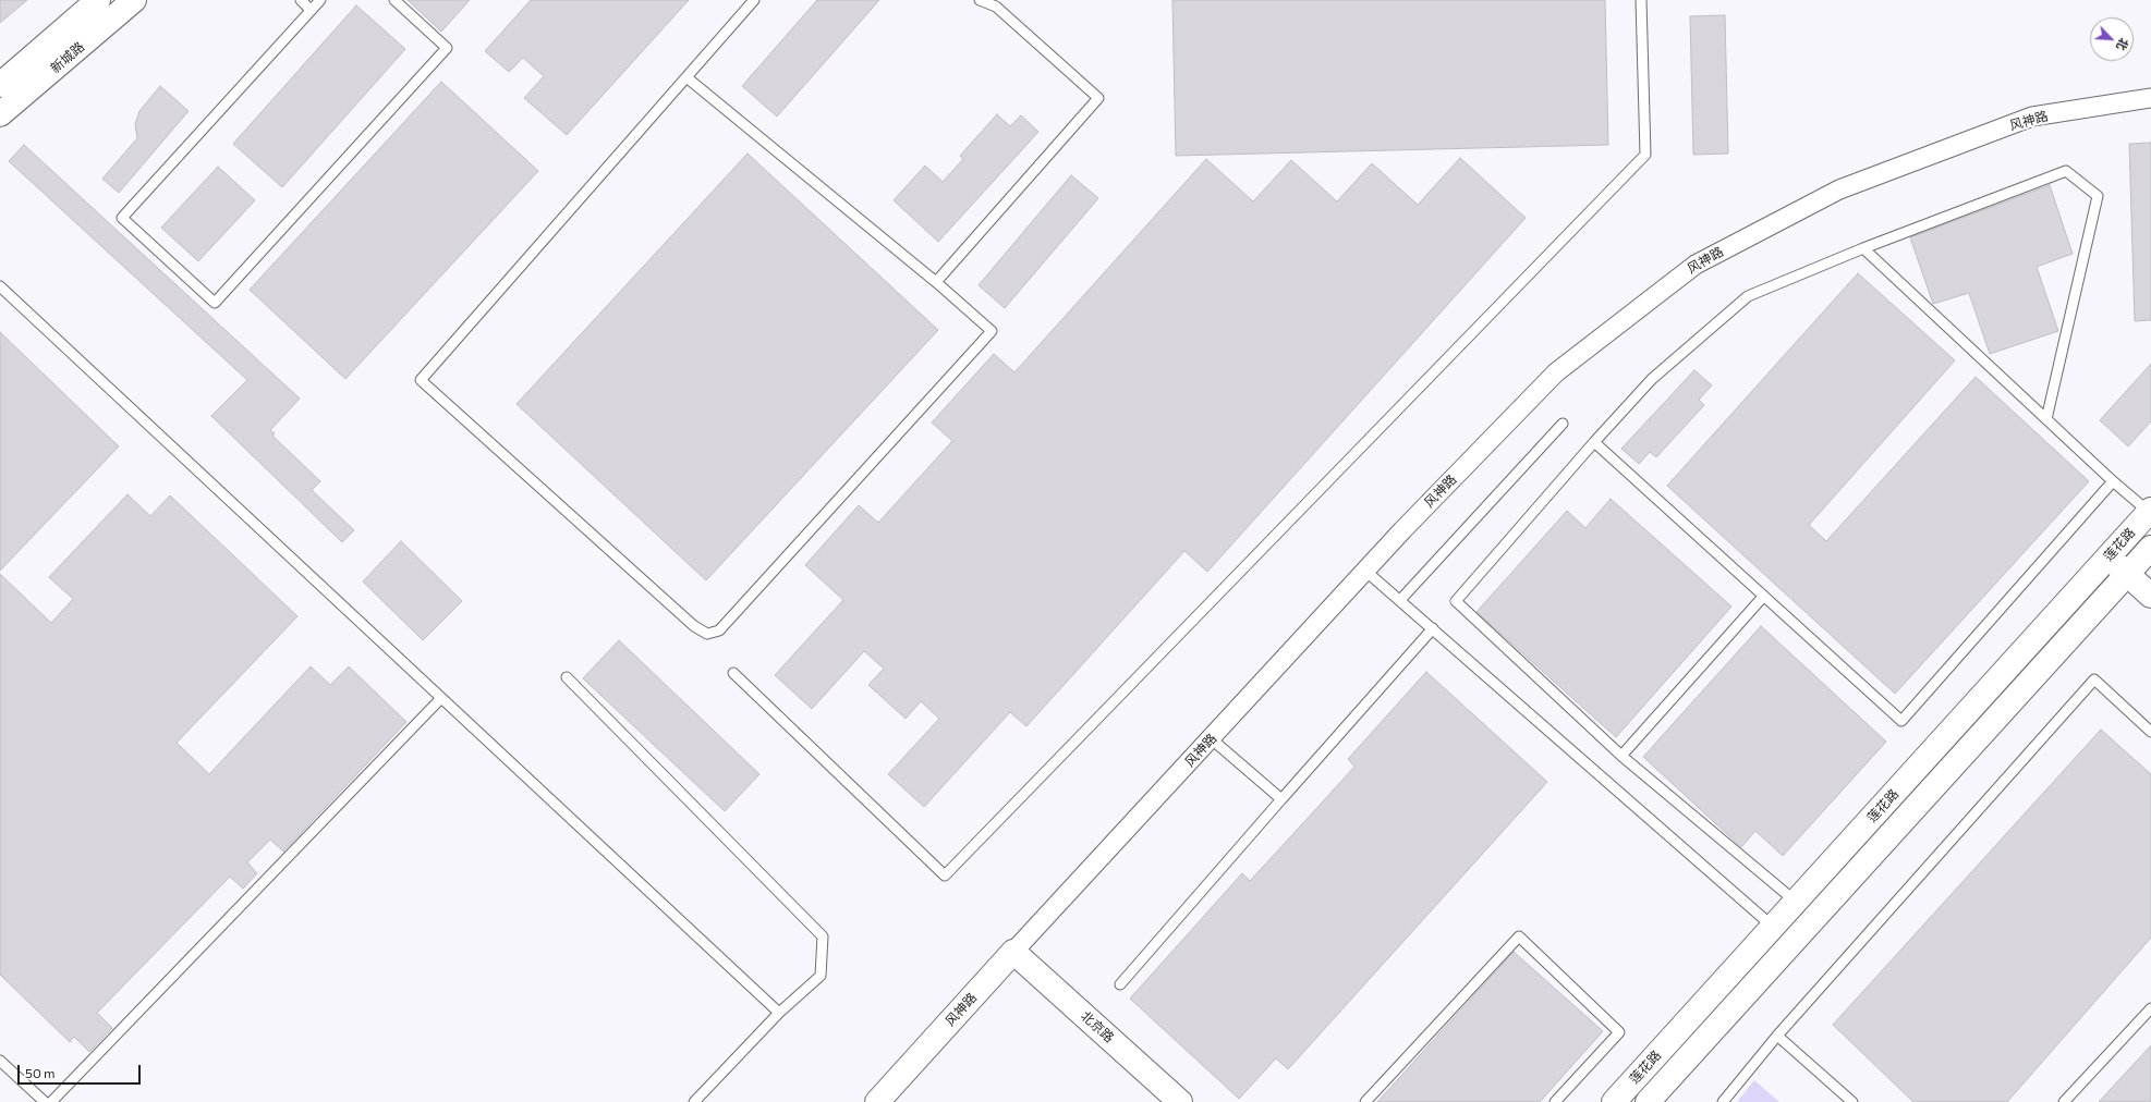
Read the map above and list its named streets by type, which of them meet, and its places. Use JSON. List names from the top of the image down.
{
  "streets": {
    "street": [
      "新城路",
      "风神路",
      "莲花路",
      "北京路"
    ]
  },
  "crossings": [
    ["风神路", "北京路"]
  ],
  "scale_bar": "50 m",
  "north": "bottom right"
}
